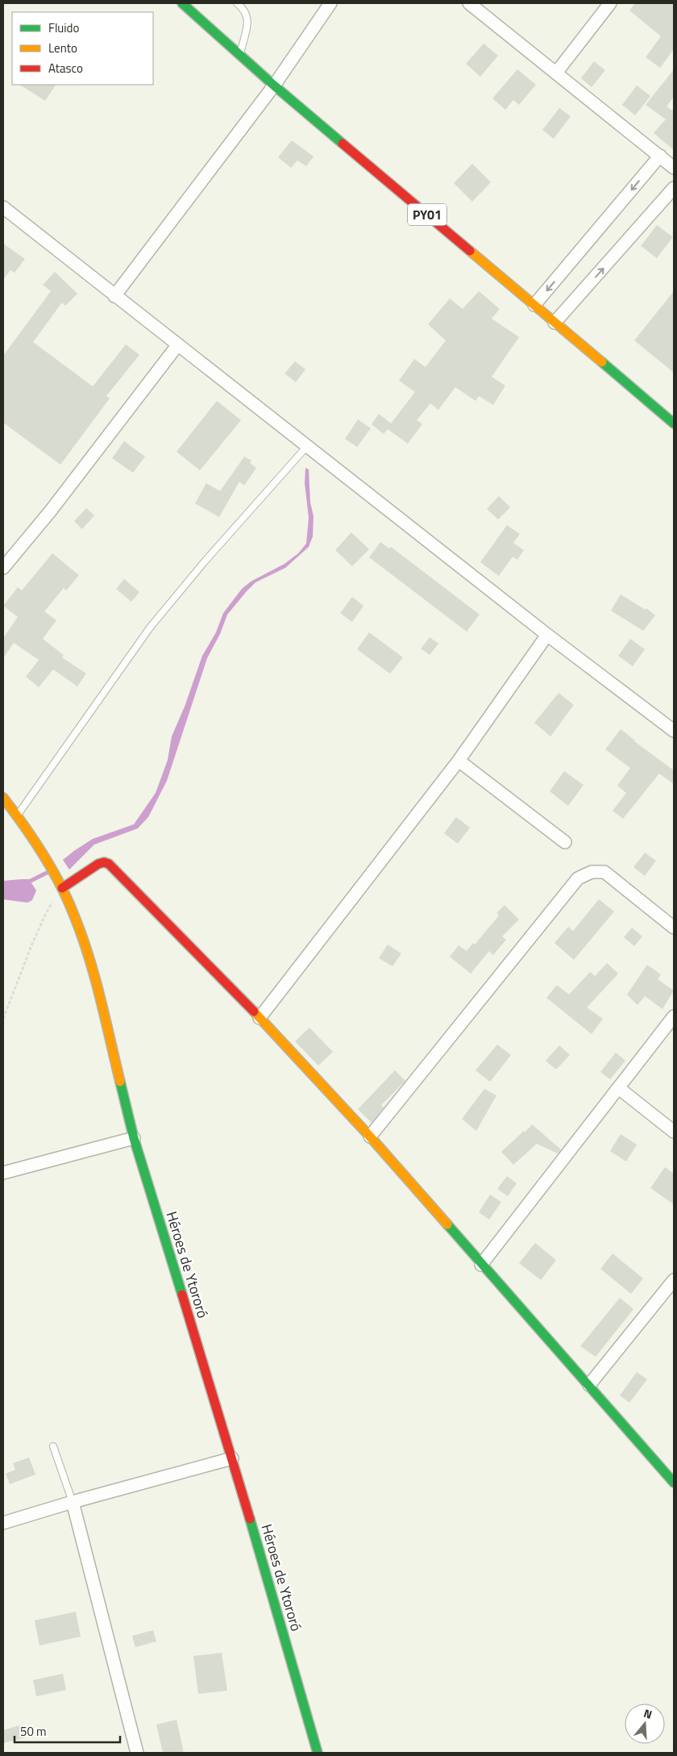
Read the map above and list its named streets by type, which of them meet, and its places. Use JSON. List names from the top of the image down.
{
  "streets": {
    "main road": ["PY01", "Héroes de Ytororó"]
  },
  "legend": ["Fluido", "Lento", "Atasco"],
  "scale_bar": "50 m",
  "north": "top"
}
